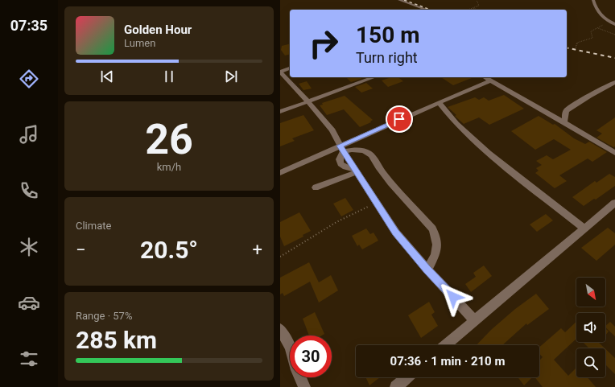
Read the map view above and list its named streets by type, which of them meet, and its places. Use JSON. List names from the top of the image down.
{
  "north": "bottom right",
  "page": {
    "tabs": "07:35",
    "turn": ["150 m", "Turn right"],
    "song": ["Golden Hour", "Lumen"],
    "tile": [
      ["26", "km/h"],
      "Climate",
      ["Range · 57%", "285 km"]
    ],
    "heat": ["−", "20.5°", "+"],
    "limit": "30",
    "trip": "07:36 · 1 min · 210 m"
  }
}
